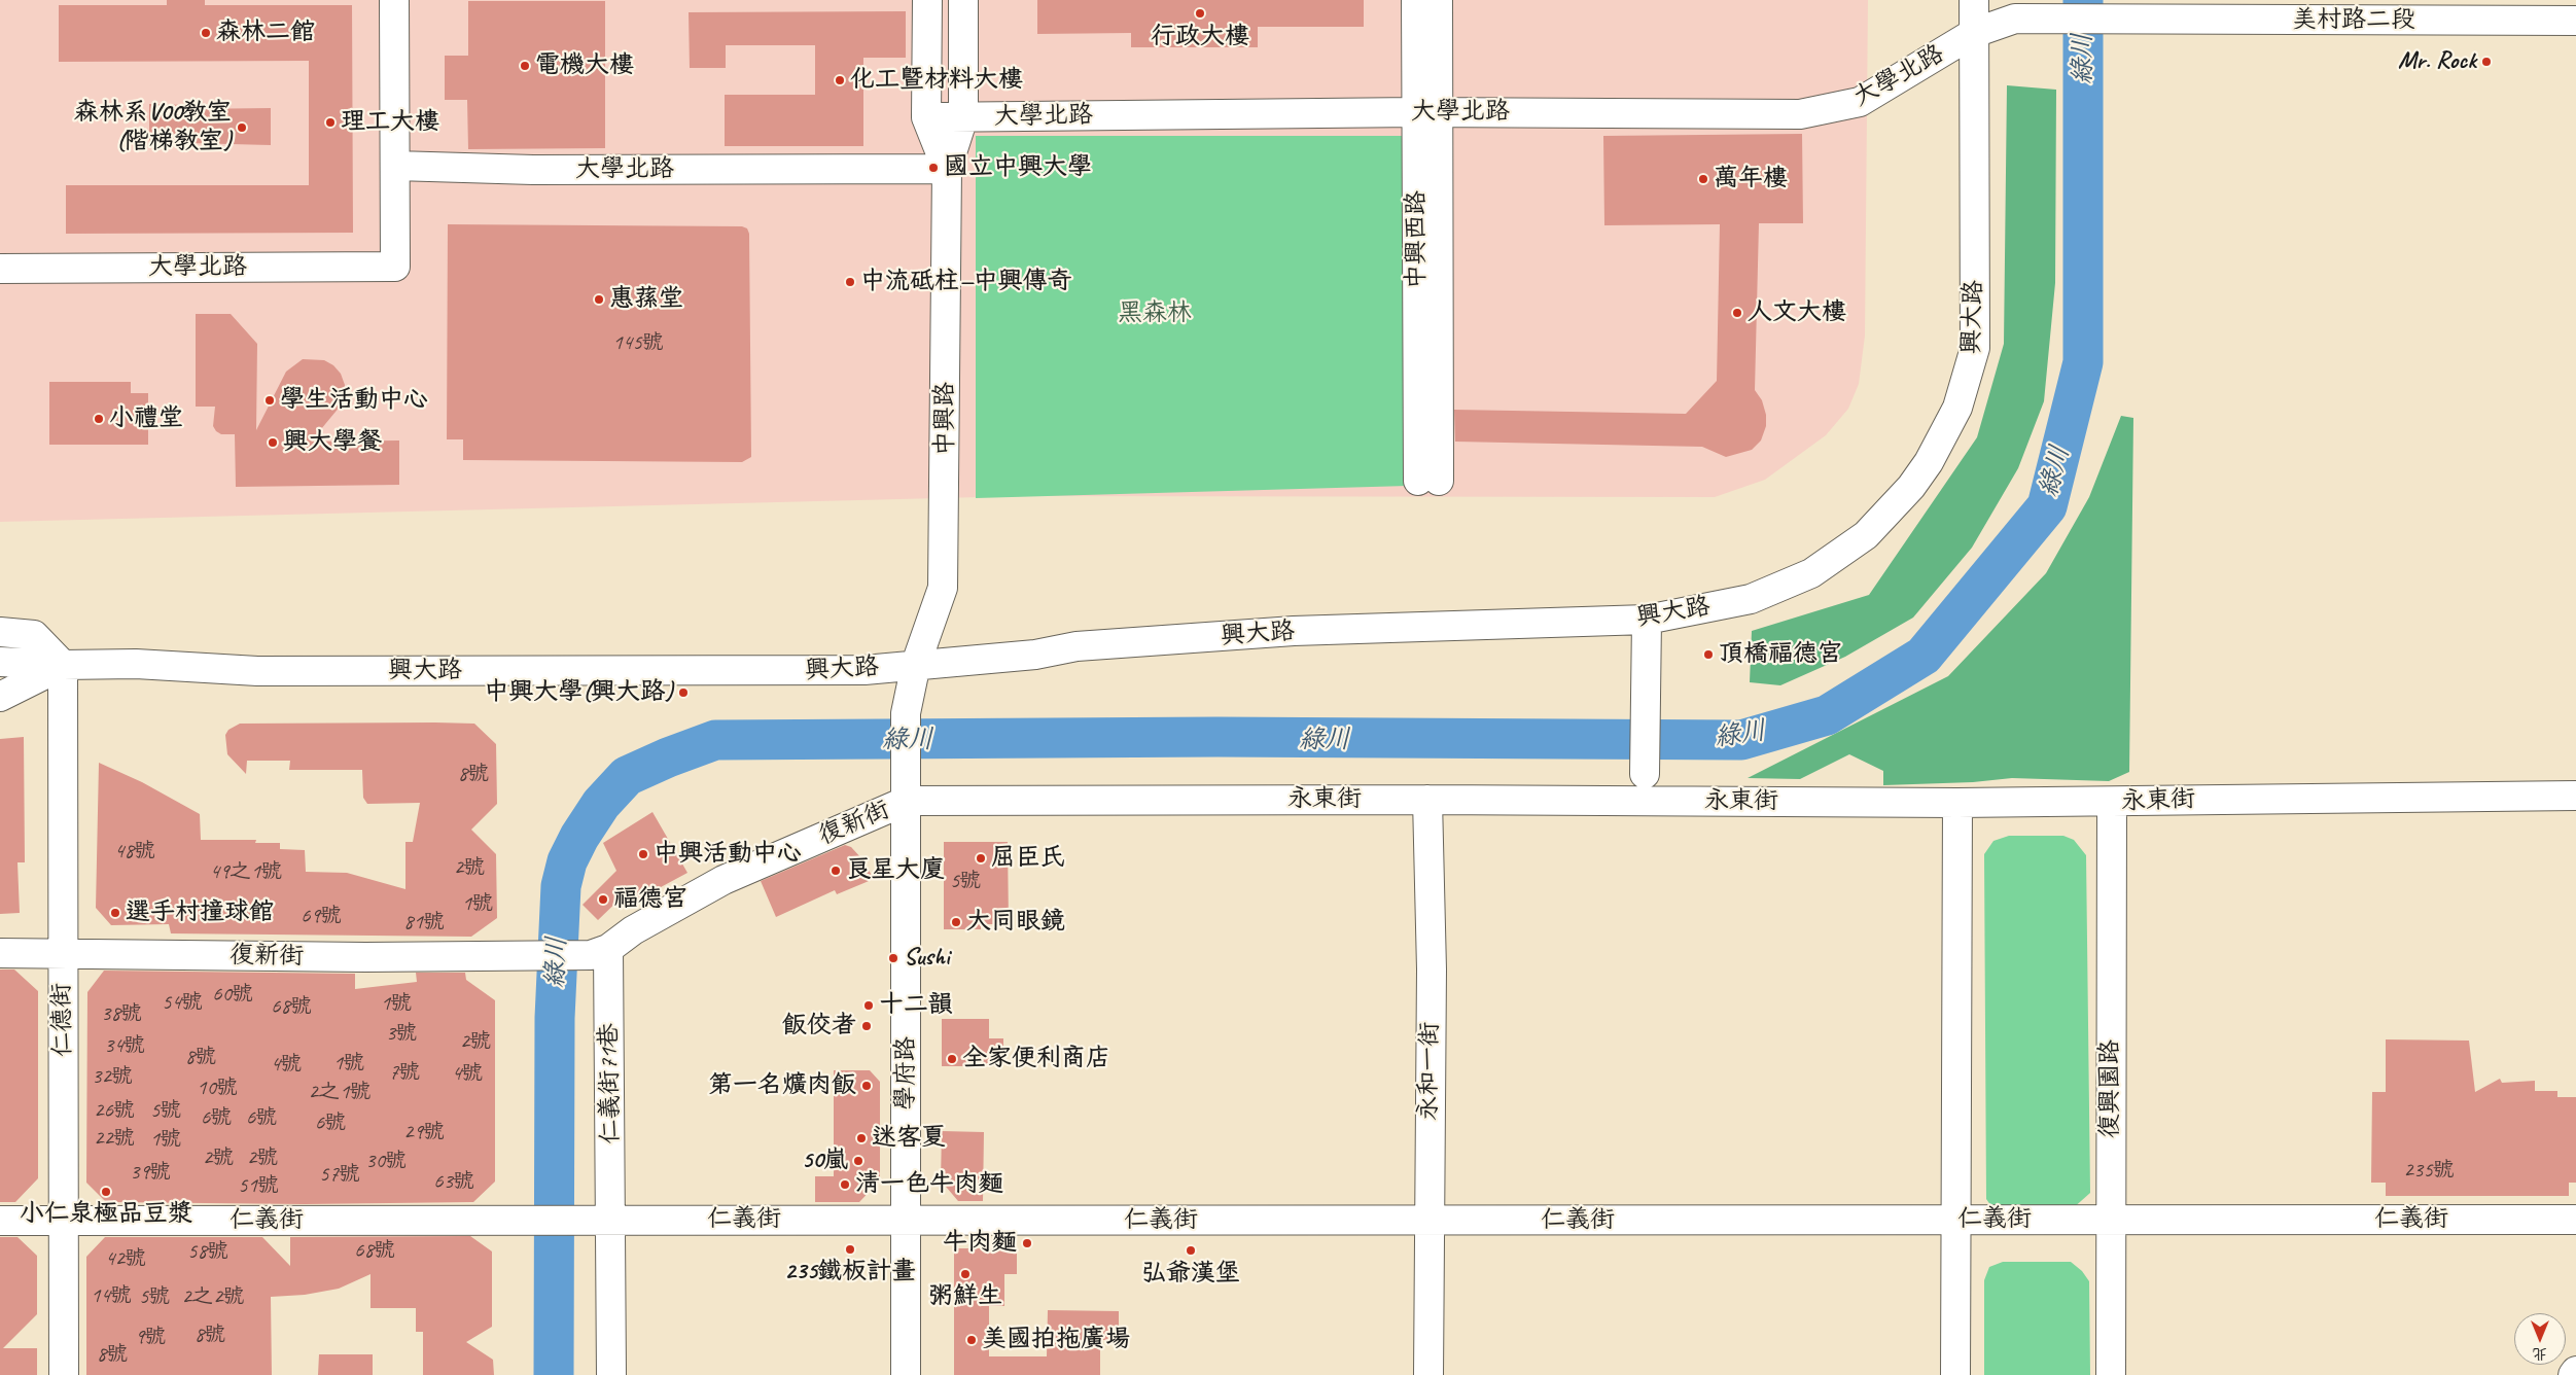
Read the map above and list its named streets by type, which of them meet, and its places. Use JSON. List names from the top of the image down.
{
  "streets": {
    "street": [
      "美村路二段",
      "大學北路",
      "中興西路",
      "興大路",
      "中興路",
      "永東街",
      "復新街",
      "仁德街",
      "永和一街",
      "學府路",
      "仁義街71巷",
      "復興園路",
      "仁義街"
    ]
  },
  "crossings": [
    ["美村路二段", "大學北路"],
    ["美村路二段", "興大路"],
    ["大學北路", "中興西路"],
    ["大學北路", "興大路"],
    ["大學北路", "中興路"],
    ["興大路", "中興路"],
    ["興大路", "仁德街"],
    ["興大路", "學府路"],
    ["中興路", "學府路"],
    ["永東街", "復新街"],
    ["永東街", "永和一街"],
    ["永東街", "學府路"],
    ["永東街", "復興園路"],
    ["復新街", "仁德街"],
    ["復新街", "學府路"],
    ["復新街", "仁義街71巷"],
    ["仁德街", "仁義街"],
    ["永和一街", "仁義街"],
    ["學府路", "仁義街"],
    ["仁義街71巷", "仁義街"],
    ["復興園路", "仁義街"]
  ],
  "water": ["綠川"],
  "parks": ["黑森林"],
  "places": [
    "行政大樓",
    "森林二館",
    "Mr. Rock",
    "電機大樓",
    "化工暨材料大樓",
    "理工大樓",
    "森林系V00教室 (階梯教室)",
    "國立中興大學",
    "萬年樓",
    "中流砥柱—中興傳奇",
    "惠蓀堂",
    "人文大樓",
    "學生活動中心",
    "小禮堂",
    "興大學餐",
    "頂橋福德宮",
    "中興大學(興大路)",
    "中興活動中心",
    "屈臣氏",
    "良星大廈",
    "福德宮",
    "選手村撞球館",
    "大同眼鏡",
    "Sushi",
    "十二韻",
    "飯佼者",
    "全家便利商店",
    "第一名爌肉飯",
    "迷客夏",
    "50嵐",
    "清一色牛肉麵",
    "小仁泉極品豆漿",
    "牛肉麵",
    "235鐵板計畫",
    "弘爺漢堡",
    "粥鮮生",
    "美國拍拖廣場"
  ],
  "house_numbers": [
    "145號",
    "8號",
    "48號",
    "2號",
    "49之1號",
    "5號",
    "1號",
    "69號",
    "81號",
    "60號",
    "54號",
    "1號",
    "68號",
    "38號",
    "3號",
    "2號",
    "34號",
    "8號",
    "1號",
    "4號",
    "7號",
    "4號",
    "32號",
    "10號",
    "2之1號",
    "26號",
    "5號",
    "6號",
    "6號",
    "6號",
    "29號",
    "22號",
    "1號",
    "2號",
    "2號",
    "30號",
    "235號",
    "39號",
    "57號",
    "63號",
    "51號",
    "68號",
    "58號",
    "42號",
    "14號",
    "5號",
    "2之2號",
    "8號",
    "9號",
    "8號"
  ],
  "north": "bottom"
}
